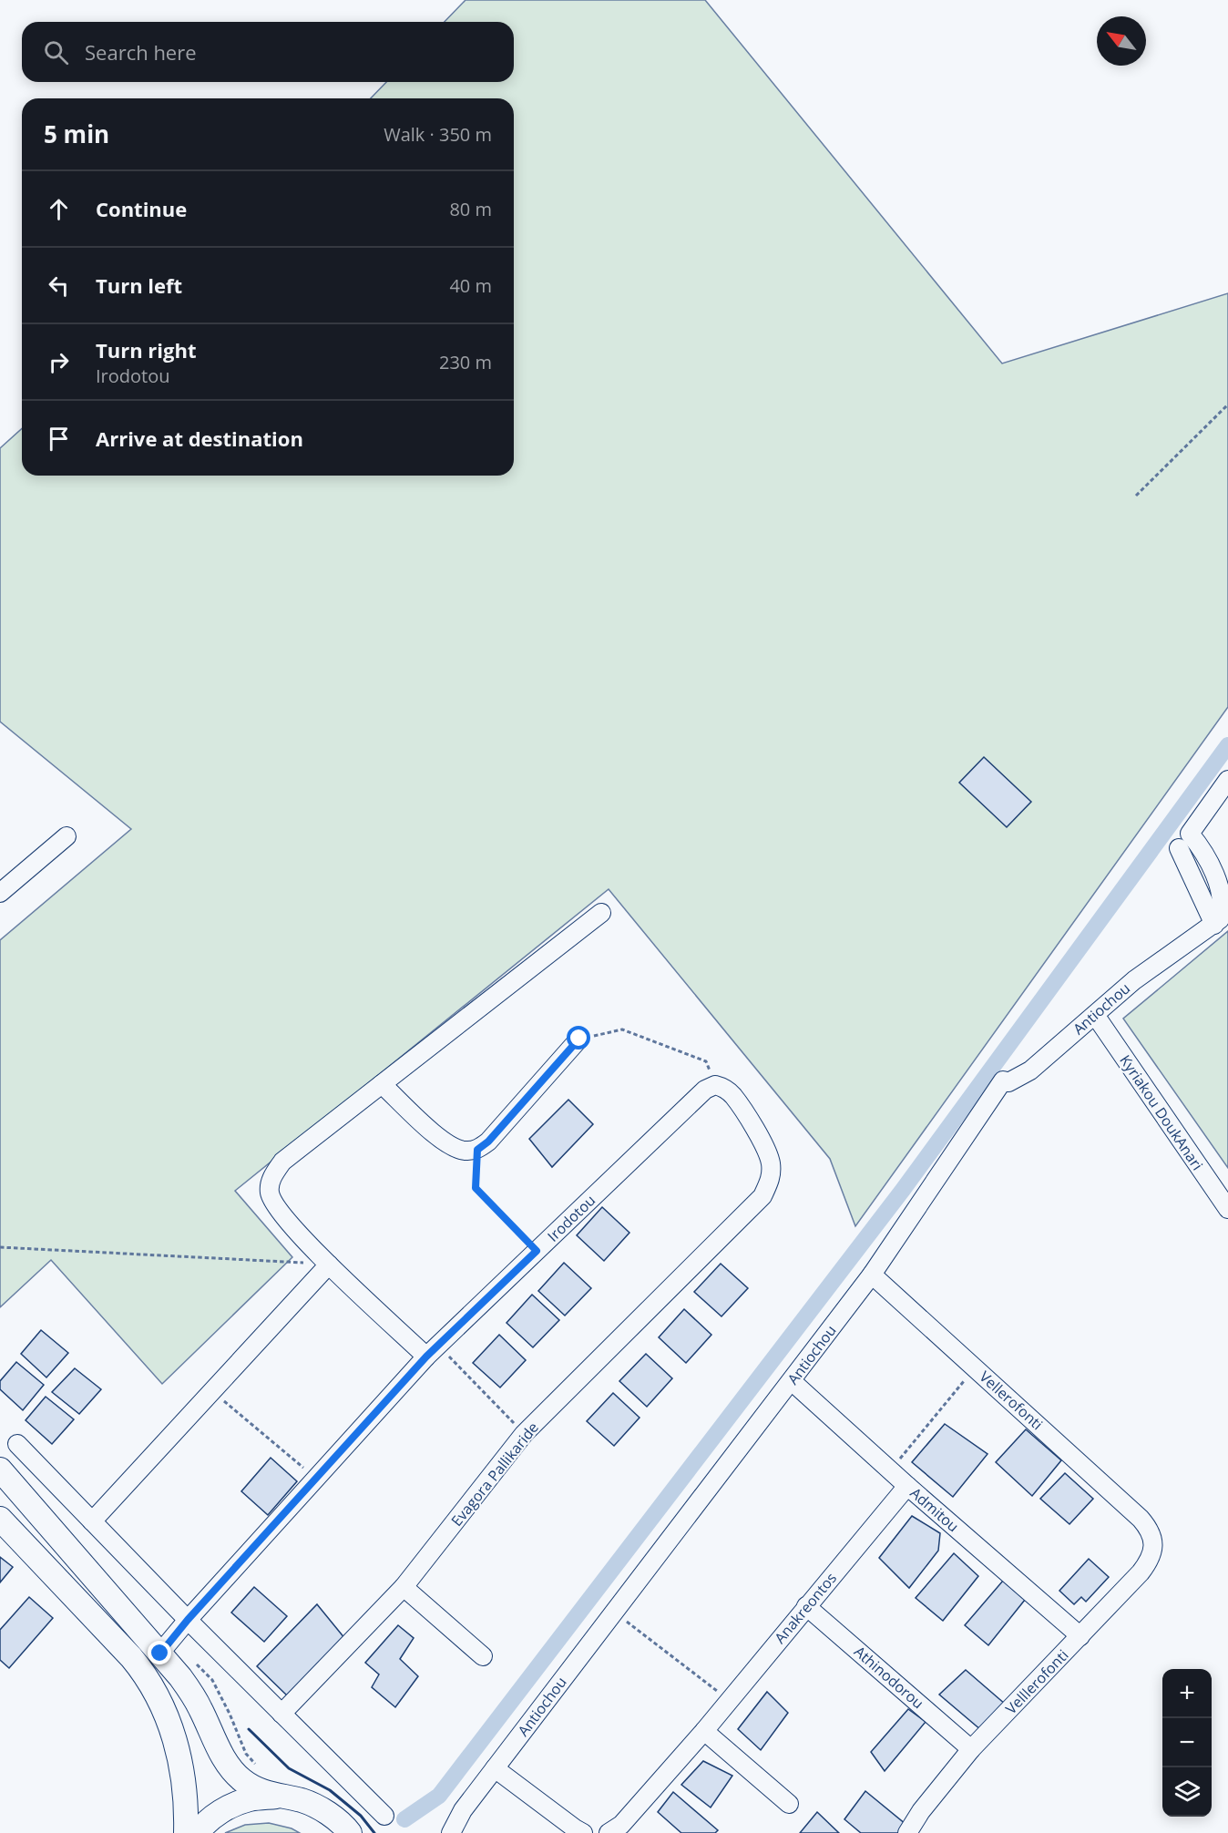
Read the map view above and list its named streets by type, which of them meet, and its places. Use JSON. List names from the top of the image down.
{
  "streets": {
    "street": [
      "Antiochou",
      "Kyriakou DoukAnari",
      "Irodotou",
      "Vellerofonti",
      "Evagora Pallikaride",
      "Admitou",
      "Anakreontos",
      "Athinodorou",
      "Velllerofonti"
    ]
  },
  "crossings": [
    ["Antiochou", "Kyriakou DoukAnari"],
    ["Antiochou", "Vellerofonti"],
    ["Antiochou", "Admitou"],
    ["Irodotou", "Evagora Pallikaride"],
    ["Vellerofonti", "Velllerofonti"],
    ["Admitou", "Anakreontos"],
    ["Admitou", "Velllerofonti"],
    ["Anakreontos", "Athinodorou"],
    ["Athinodorou", "Velllerofonti"]
  ],
  "north": "top left",
  "page": {
    "search": "Search here",
    "heading": ["5 min", "Walk · 350 m"],
    "list": [
      ["Continue", "80 m"],
      ["Turn left", "40 m"],
      ["Turn right", "Irodotou", "230 m"],
      "Arrive at destination"
    ],
    "map_buttons": ["+", "−"]
  }
}
